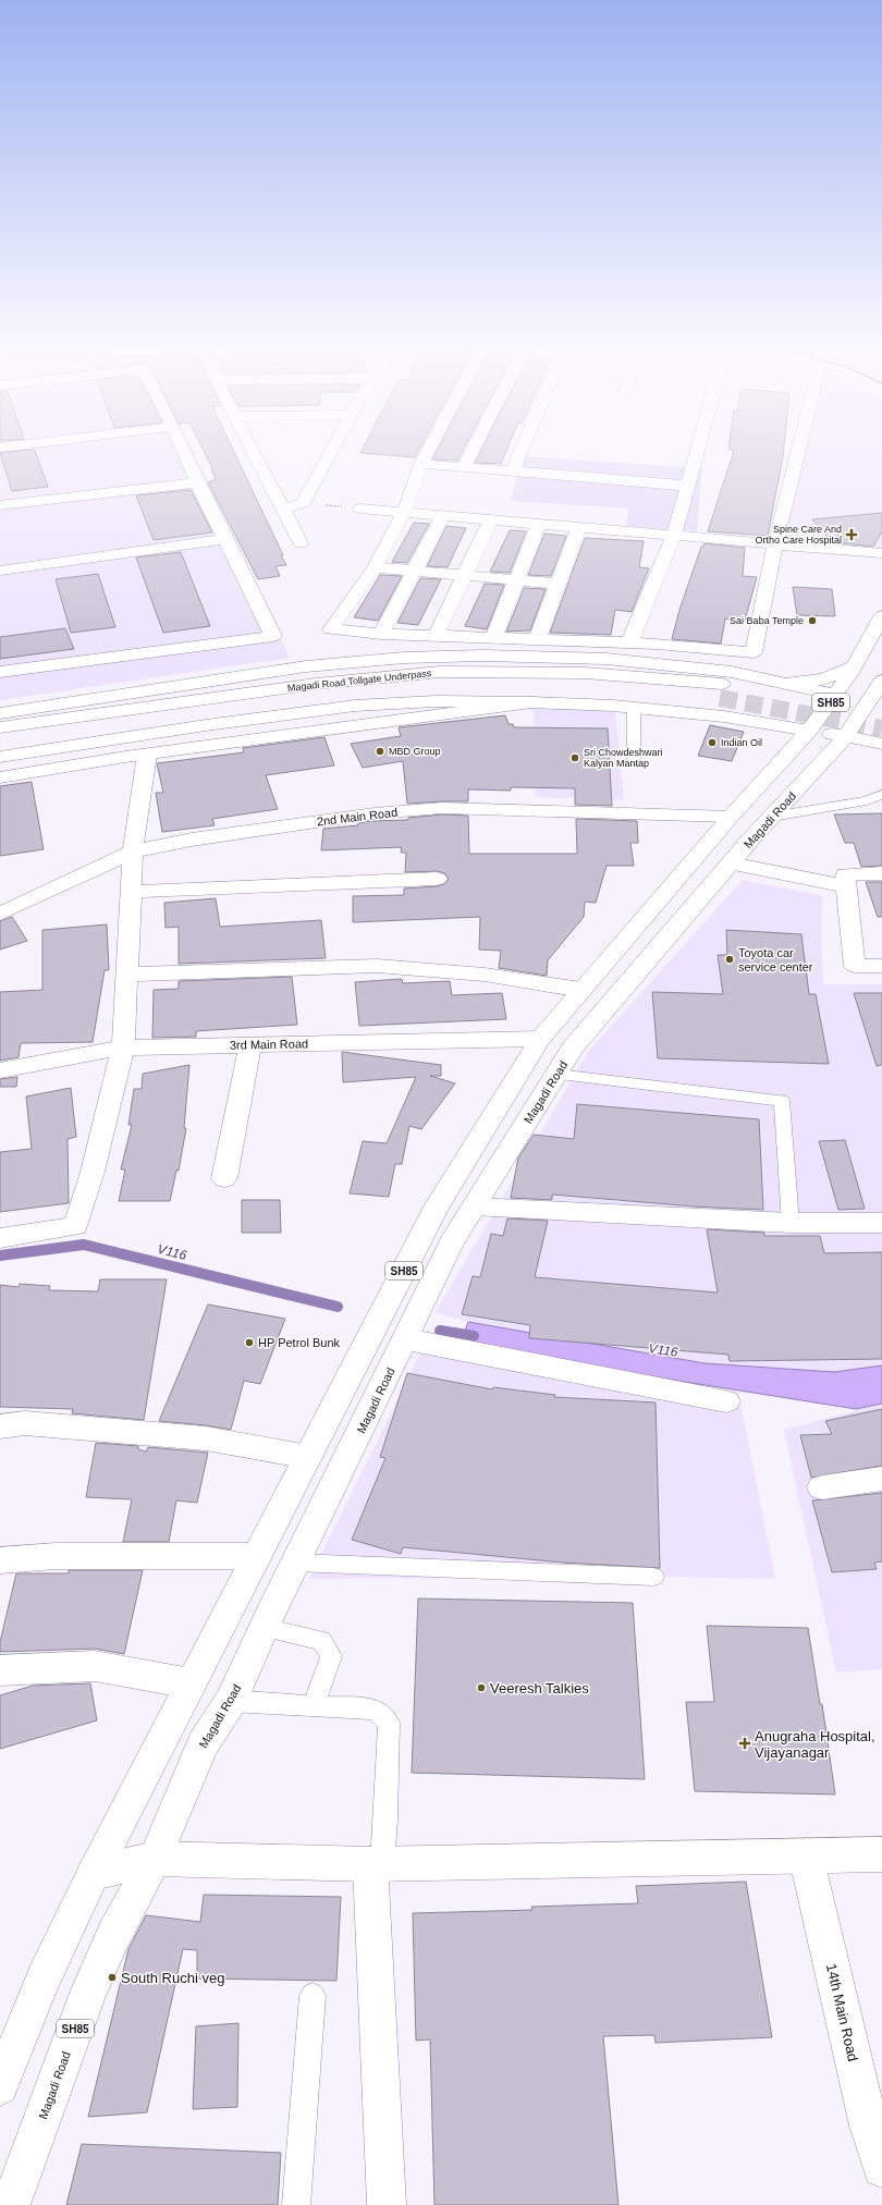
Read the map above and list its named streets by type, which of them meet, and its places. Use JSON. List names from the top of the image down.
{
  "streets": {
    "street": [
      "Magadi Road Tollgate Underpass",
      "SH85",
      "2nd Main Road",
      "Magadi Road",
      "3rd Main Road",
      "14th Main Road"
    ]
  },
  "crossings": [
    ["SH85", "2nd Main Road"],
    ["SH85", "3rd Main Road"]
  ],
  "water": ["V116"],
  "places": {
    "health": ["Spine Care And Ortho Care Hospital", "Anugraha Hospital, Vijayanagar"],
    "other": [
      "Sai Baba Temple",
      "Indian Oil",
      "MBD Group",
      "Sri Chowdeshwari Kalyan Mantap",
      "Toyota car service center",
      "HP Petrol Bunk",
      "Veeresh Talkies",
      "South Ruchi veg"
    ]
  }
}
